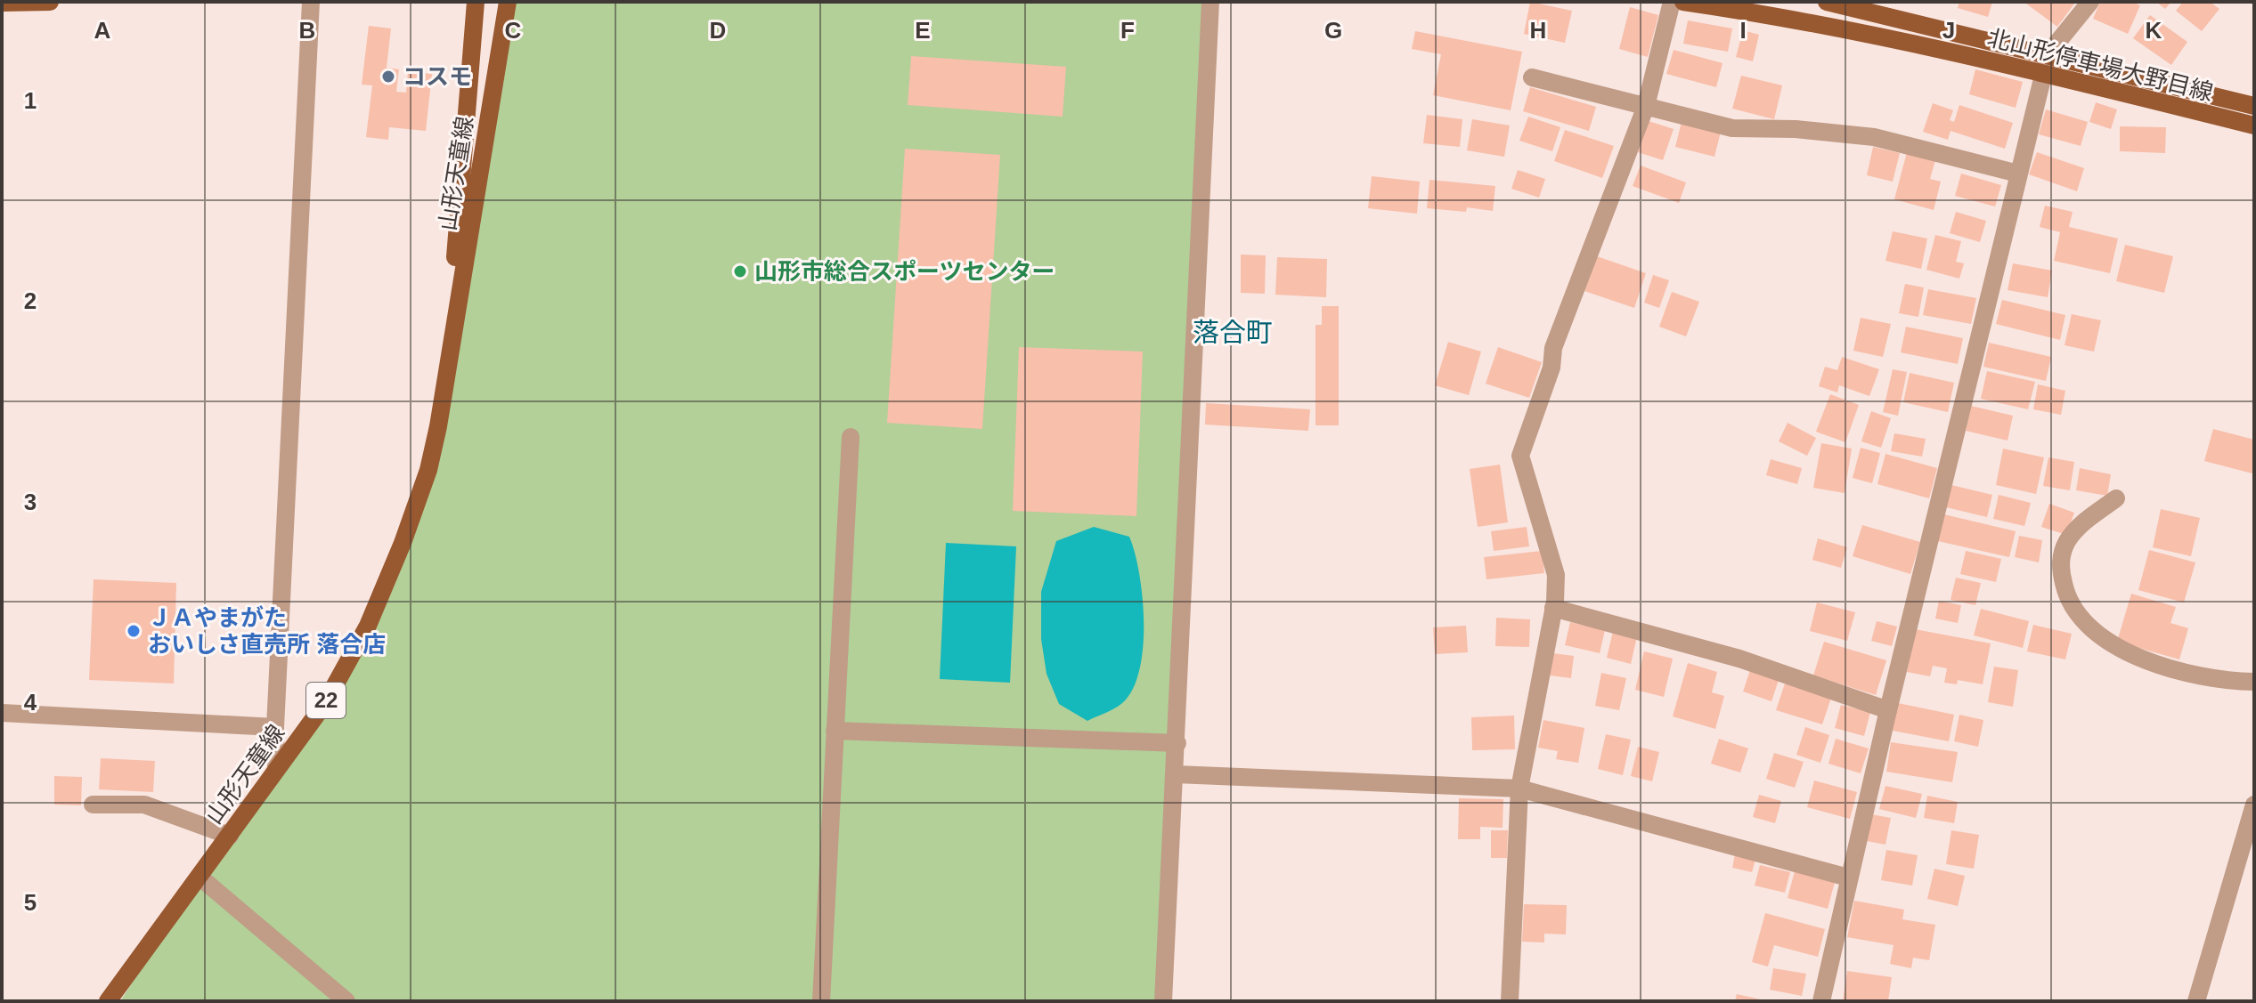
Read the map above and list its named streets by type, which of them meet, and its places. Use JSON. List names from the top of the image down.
{
  "streets": {
    "main road": ["北山形停車場大野目線", "山形天童線", "22"]
  },
  "districts": ["落合町"],
  "places": ["コスモ", "山形市総合スポーツセンター", "ＪＡやまがた おいしさ直売所 落合店"],
  "grid": {
    "columns": [
      "A",
      "B",
      "C",
      "D",
      "E",
      "F",
      "G",
      "H",
      "I",
      "J",
      "K"
    ],
    "rows": [
      "1",
      "2",
      "3",
      "4",
      "5"
    ]
  }
}
